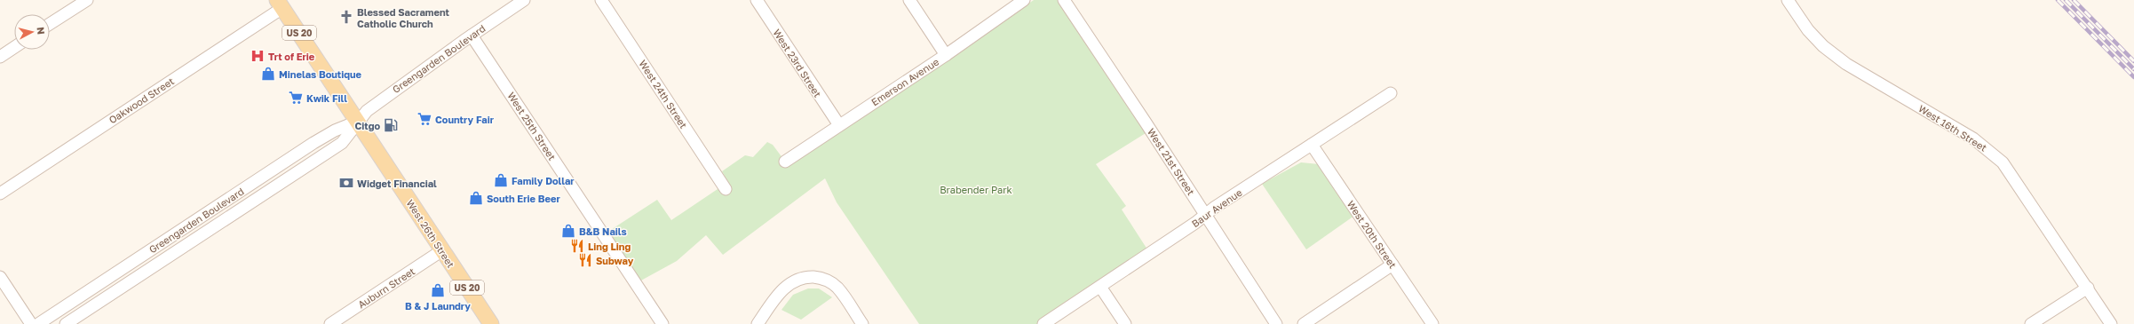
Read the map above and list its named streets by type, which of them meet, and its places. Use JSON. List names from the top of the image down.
{
  "streets": {
    "main road": ["US 20", "West 26th Street"],
    "street": [
      "Greengarden Boulevard",
      "West 23rd Street",
      "Emerson Avenue",
      "West 24th Street",
      "Oakwood Street",
      "West 25th Street",
      "West 16th Street",
      "West 21st Street",
      "Baur Avenue",
      "West 20th Street",
      "Auburn Street"
    ]
  },
  "crossings": [
    ["Greengarden Boulevard", "West 25th Street"],
    ["Greengarden Boulevard", "West 26th Street"],
    ["West 23rd Street", "Emerson Avenue"],
    ["Oakwood Street", "West 26th Street"],
    ["West 21st Street", "Baur Avenue"],
    ["Baur Avenue", "West 20th Street"],
    ["West 26th Street", "Auburn Street"]
  ],
  "parks": ["Brabender Park"],
  "places": {
    "church": ["Blessed Sacrament Catholic Church"],
    "hospital": ["Trt of Erie"],
    "shop": [
      "Minelas Boutique",
      "Family Dollar",
      "South Erie Beer",
      "B&B Nails",
      "B & J Laundry"
    ],
    "supermarket": ["Kwik Fill", "Country Fair"],
    "fuel station": ["Citgo"],
    "bank": ["Widget Financial"],
    "restaurant": ["Ling Ling", "Subway"]
  },
  "north": "right"
}
